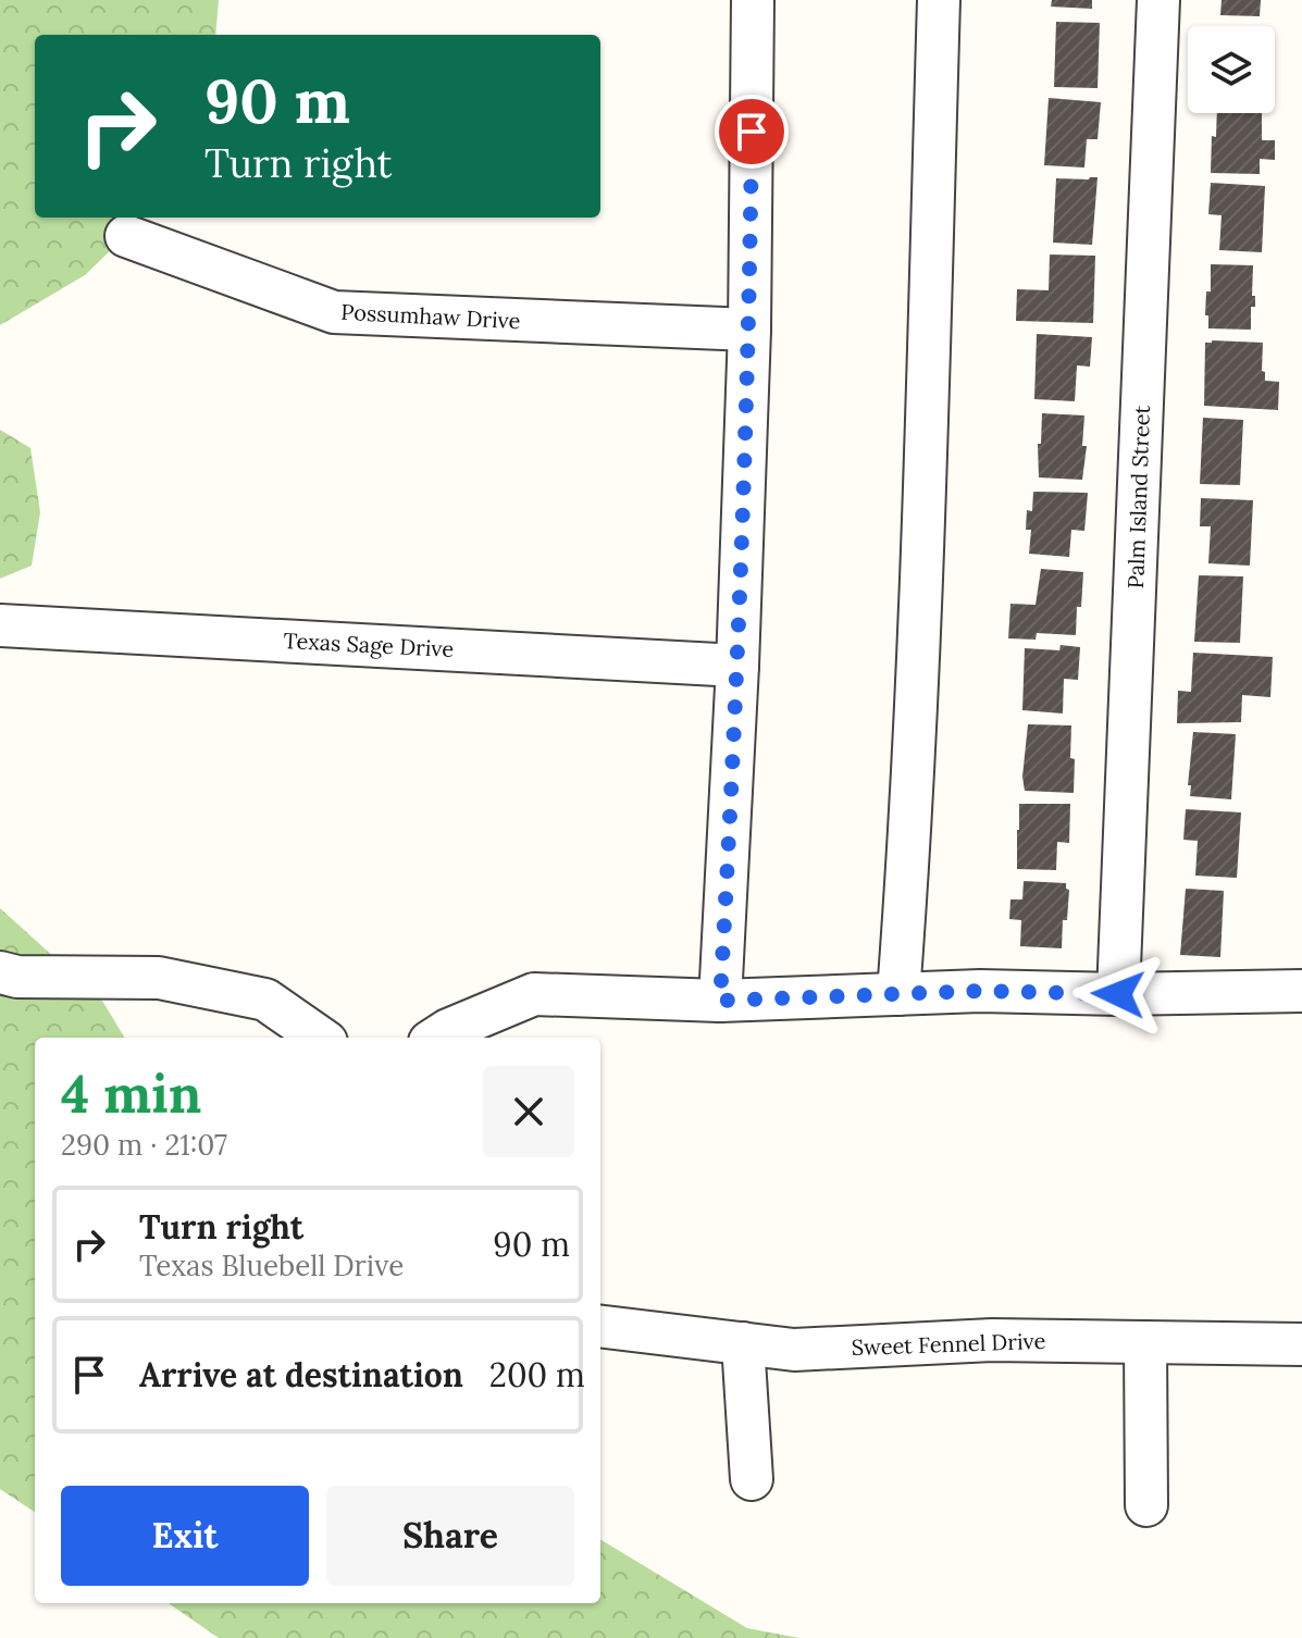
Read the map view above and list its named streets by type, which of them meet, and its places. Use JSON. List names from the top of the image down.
{
  "streets": {
    "street": [
      "Possumhaw Drive",
      "Palm Island Street",
      "Texas Sage Drive",
      "Sweet Fennel Drive"
    ]
  },
  "page": {
    "turn": ["90 m", "Turn right"],
    "heading": ["4 min", "290 m · 21:07"],
    "list": [
      {
        "name": "Turn right",
        "note": "Texas Bluebell Drive",
        "value": "90 m"
      },
      {
        "name": "Arrive at destination",
        "value": "200 m"
      }
    ],
    "buttons": ["Exit", "Share"]
  }
}
